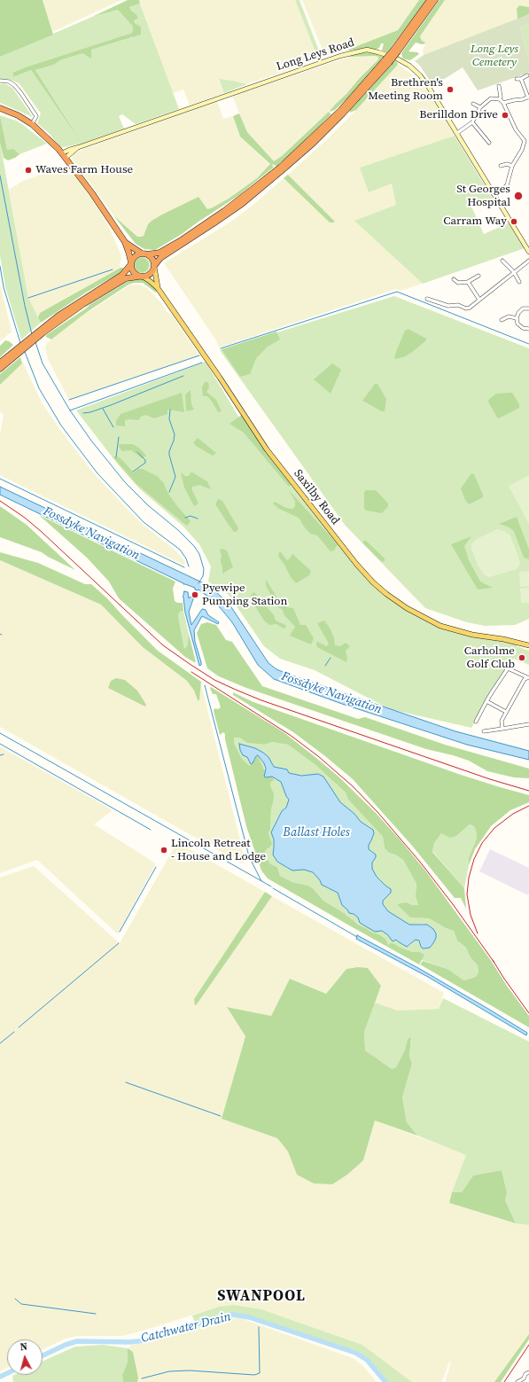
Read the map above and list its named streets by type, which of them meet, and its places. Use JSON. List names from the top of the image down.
{
  "streets": {
    "main road": ["Saxilby Road"],
    "street": ["Long Leys Road"]
  },
  "districts": ["SWANPOOL"],
  "water": ["Fossdyke Navigation", "Ballast Holes", "Catchwater Drain"],
  "parks": ["Long Leys Cemetery"],
  "places": [
    "Brethren's Meeting Room",
    "Berilldon Drive",
    "Waves Farm House",
    "St Georges Hospital",
    "Carram Way",
    "Pyewipe Pumping Station",
    "Carholme Golf Club",
    "Lincoln Retreat - House and Lodge"
  ],
  "north": "top"
}
